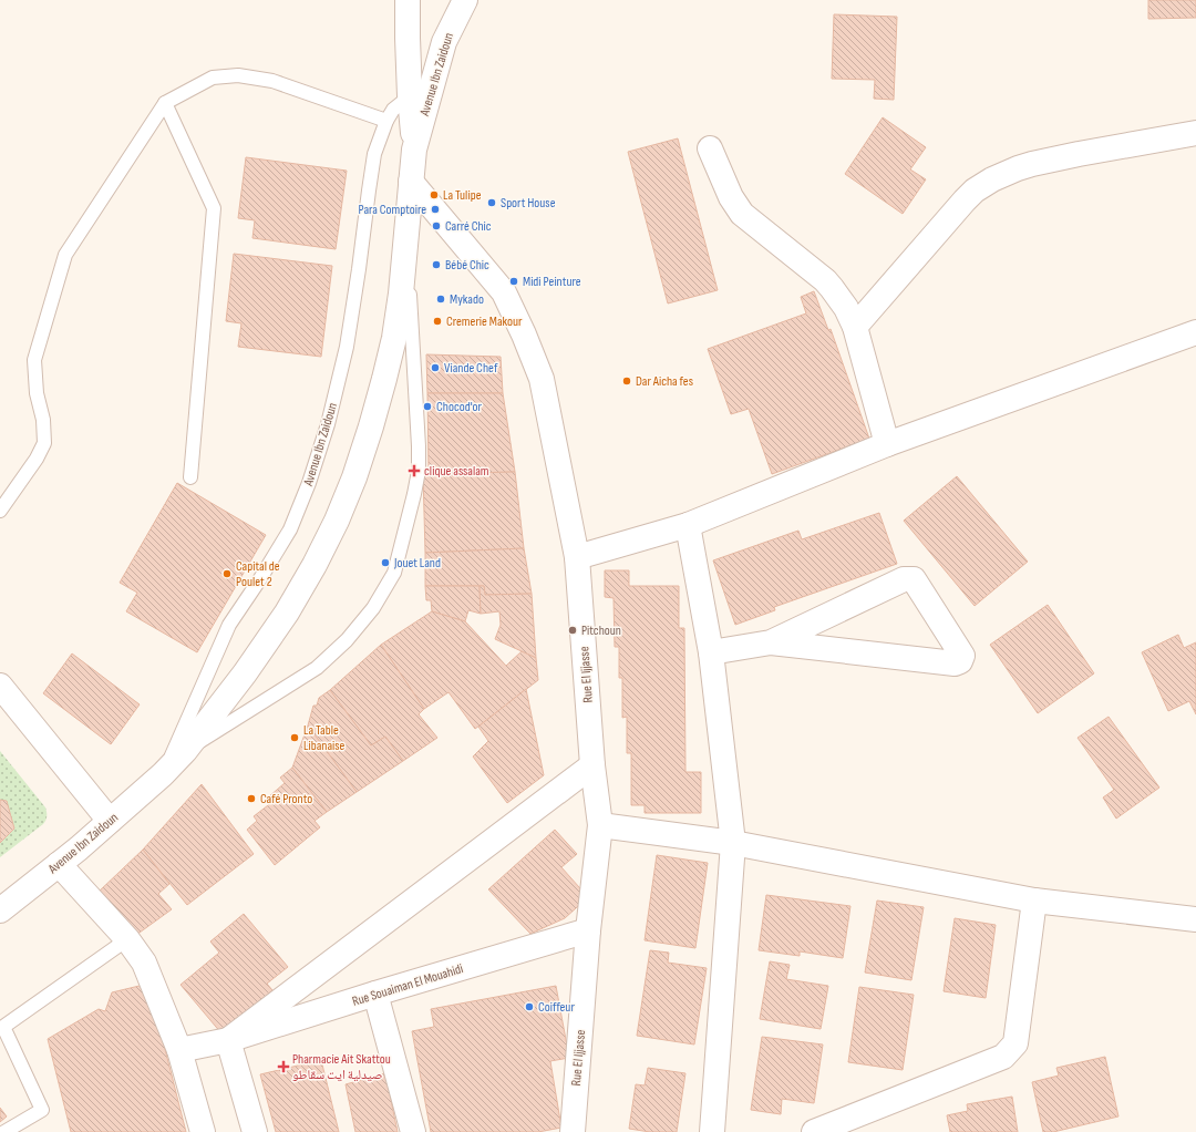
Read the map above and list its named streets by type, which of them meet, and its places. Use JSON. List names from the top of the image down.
{
  "streets": {
    "street": ["Avenue Ibn Zaidoun", "Rue El Ijjasse", "Rue Souaiman El Mouahidi"]
  },
  "crossings": [
    ["Avenue Ibn Zaidoun", "Rue El Ijjasse"],
    ["Rue El Ijjasse", "Rue Souaiman El Mouahidi"]
  ],
  "places": {
    "other": [
      "La Tulipe",
      "Sport House",
      "Para Comptoire",
      "Carré Chic",
      "Bébé Chic",
      "Midi Peinture",
      "Mykado",
      "Cremerie Makour",
      "Viande Chef",
      "Dar Aicha fes",
      "Chocod'or",
      "Jouet Land",
      "Capital de Poulet 2",
      "Pitchoun",
      "La Table Libanaise",
      "Café Pronto",
      "Coiffeur"
    ],
    "health": ["clique assalam", "Pharmacie Ait Skattou صيدلية ايت سقاطو"]
  }
}
